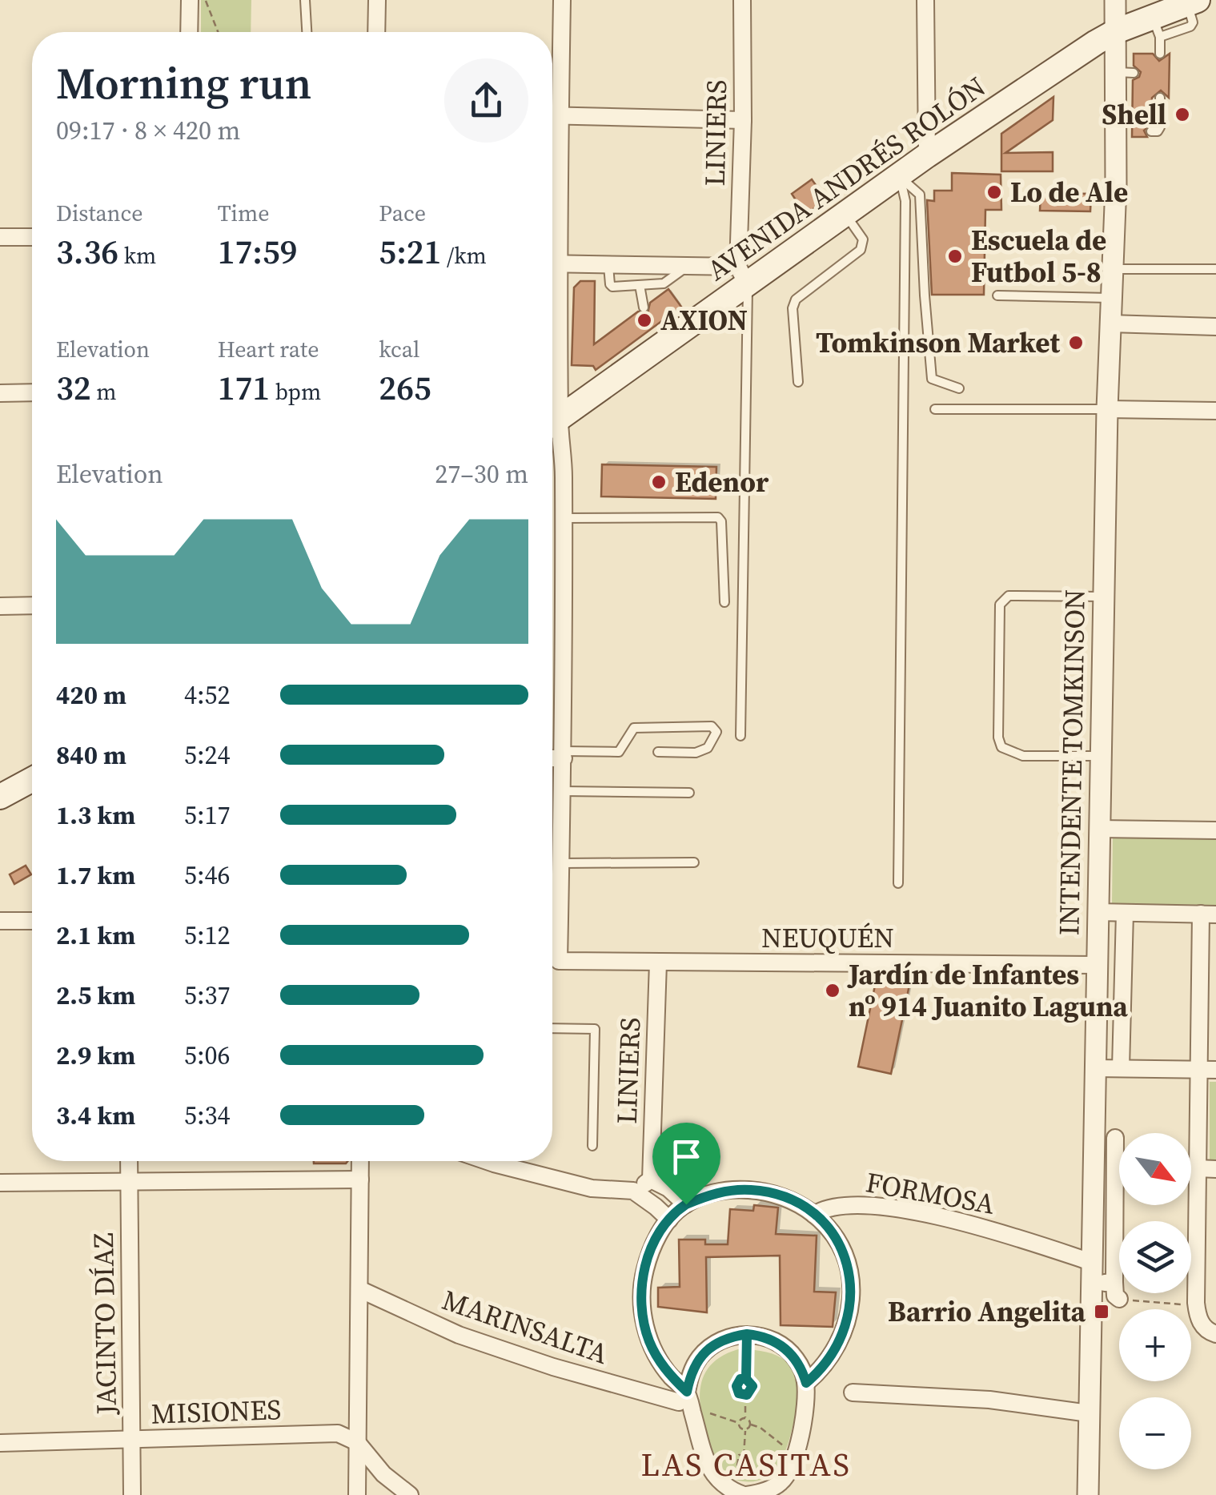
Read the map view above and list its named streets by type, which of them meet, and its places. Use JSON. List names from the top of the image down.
{
  "streets": {
    "main road": ["AVENIDA ANDRÉS ROLÓN"],
    "street": [
      "LINIERS",
      "INTENDENTE TOMKINSON",
      "NEUQUÉN",
      "FORMOSA",
      "JACINTO DÍAZ",
      "MARINSALTA",
      "MISIONES"
    ]
  },
  "crossings": [
    ["LINIERS", "AVENIDA ANDRÉS ROLÓN"],
    ["LINIERS", "NEUQUÉN"],
    ["AVENIDA ANDRÉS ROLÓN", "INTENDENTE TOMKINSON"],
    ["INTENDENTE TOMKINSON", "NEUQUÉN"],
    ["INTENDENTE TOMKINSON", "FORMOSA"],
    ["JACINTO DÍAZ", "MISIONES"]
  ],
  "districts": ["LAS CASITAS"],
  "places": {
    "other": [
      "Shell",
      "Lo de Ale",
      "Escuela de Futbol 5-8",
      "AXION",
      "Tomkinson Market",
      "Edenor",
      "Jardín de Infantes nº 914 Juanito Laguna"
    ],
    "transit": ["Barrio Angelita"]
  },
  "north": "bottom right",
  "page": {
    "heading": ["Morning run", "09:17 · 8 × 420 m"],
    "stats": [
      ["Distance", "3.36 km"],
      ["Time", "17:59"],
      ["Pace", "5:21 /km"],
      ["Elevation", "32 m"],
      ["Heart rate", "171 bpm"],
      ["kcal", "265"]
    ],
    "chart": ["Elevation", "27–30 m"],
    "list": [
      {
        "name": "420 m",
        "note": "4:52"
      },
      {
        "name": "840 m",
        "note": "5:24"
      },
      {
        "name": "1.3 km",
        "note": "5:17"
      },
      {
        "name": "1.7 km",
        "note": "5:46"
      },
      {
        "name": "2.1 km",
        "note": "5:12"
      },
      {
        "name": "2.5 km",
        "note": "5:37"
      },
      {
        "name": "2.9 km",
        "note": "5:06"
      },
      {
        "name": "3.4 km",
        "note": "5:34"
      }
    ],
    "map_buttons": ["+", "−"]
  }
}
